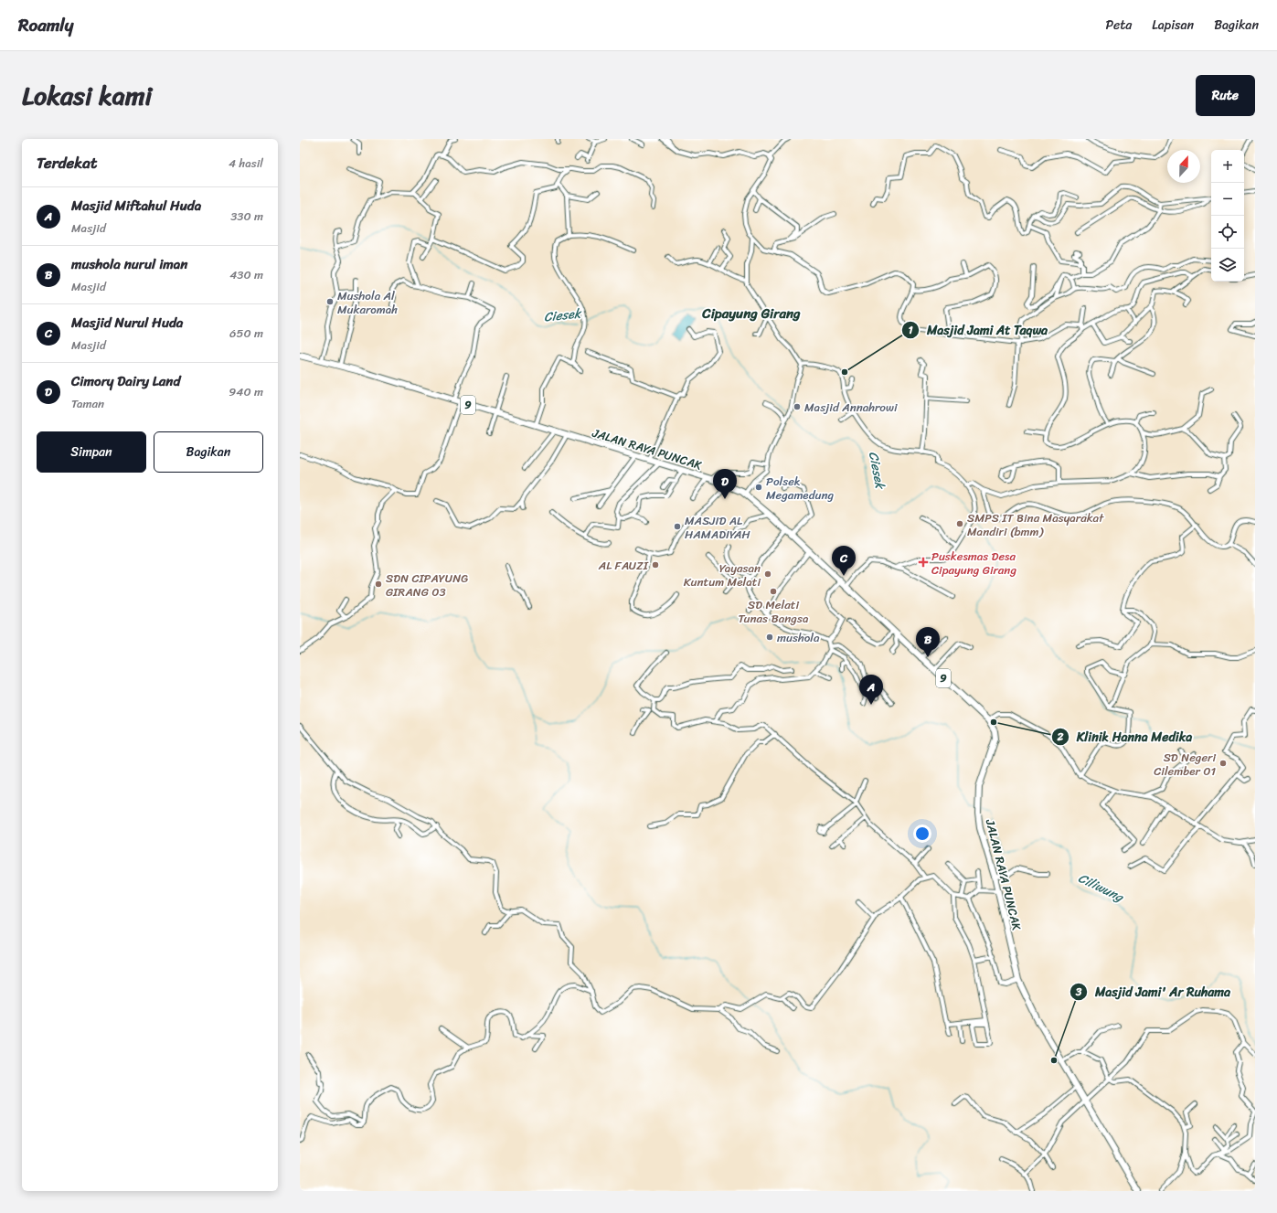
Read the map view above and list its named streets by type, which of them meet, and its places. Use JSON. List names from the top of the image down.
{
  "streets": {
    "highway": ["9", "JALAN RAYA PUNCAK"]
  },
  "districts": ["Cipayung Girang"],
  "water": ["Ciesek", "Ciliwung"],
  "places": {
    "other": [
      "Mushola Al Mukaromah",
      "Masjid Jami At Taqwa",
      "Masjid Annahrowi",
      "Polsek Megamedung",
      "SMPS IT Bina Masyarakat Mandiri (bmm)",
      "MASJID AL HAMADIYAH",
      "AL FAUZI",
      "Yayasan Kuntum Melati",
      "SDN CIPAYUNG GIRANG 03",
      "SD Melati Tunas Bangsa",
      "mushola",
      "Klinik Hanna Medika",
      "SD Negeri Cilember 01",
      "Masjid Jami' Ar Ruhama"
    ],
    "health": ["Puskesmas Desa Cipayung Girang"]
  },
  "north": "top",
  "page": {
    "header": "Roamly",
    "nav": ["Peta", "Lapisan", "Bagikan"],
    "title": "Lokasi kami",
    "buttons": [
      "Rute",
      ["Simpan", "Bagikan"]
    ],
    "heading": ["Terdekat", "4 hasil"],
    "map_buttons": ["+", "−"],
    "list": [
      {
        "mark": "A",
        "name": "Masjid Miftahul Huda",
        "note": "Masjid",
        "value": "330 m"
      },
      {
        "mark": "B",
        "name": "mushola nurul iman",
        "note": "Masjid",
        "value": "430 m"
      },
      {
        "mark": "C",
        "name": "Masjid Nurul Huda",
        "note": "Masjid",
        "value": "650 m"
      },
      {
        "mark": "D",
        "name": "Cimory Dairy Land",
        "note": "Taman",
        "value": "940 m"
      }
    ],
    "pins": [
      "D",
      "C",
      "B",
      "A"
    ]
  }
}
